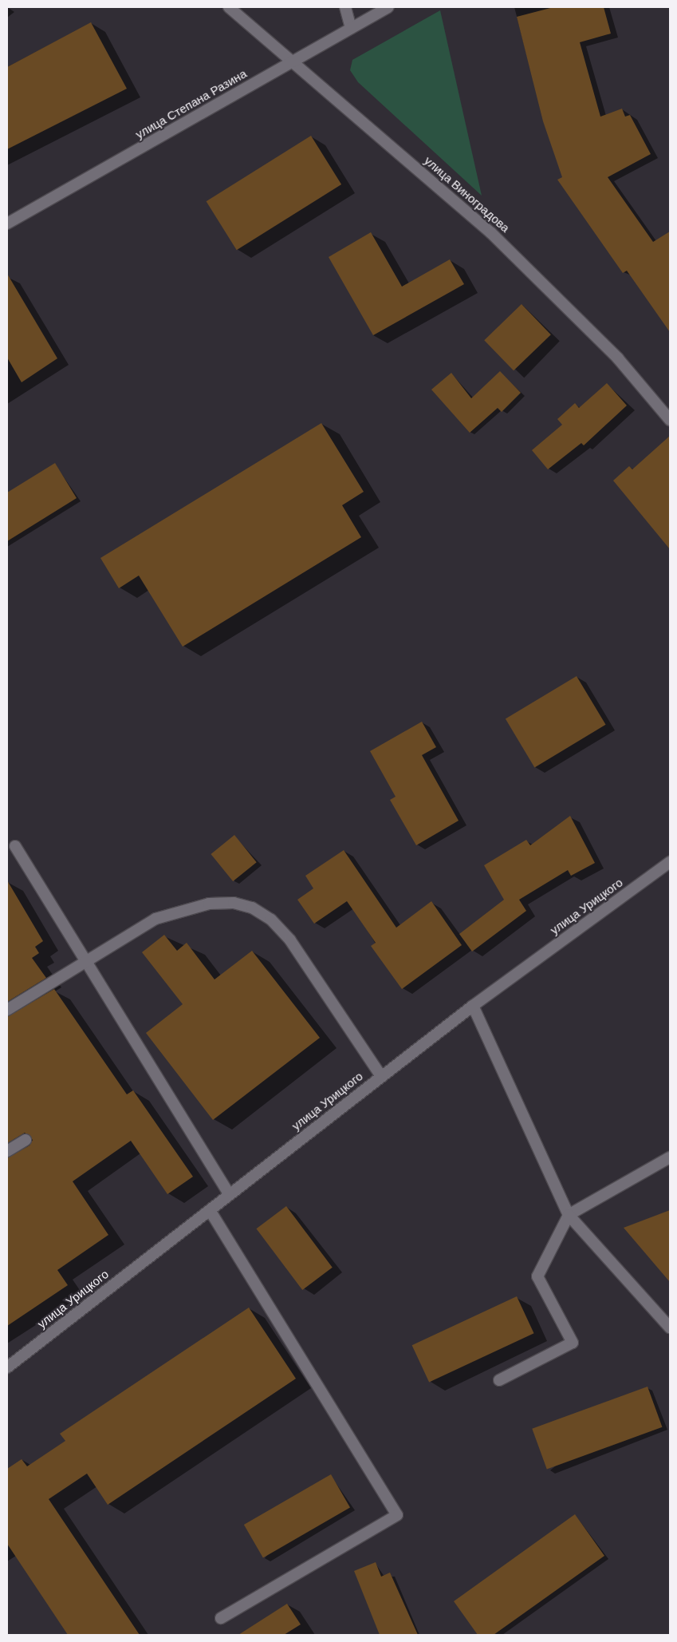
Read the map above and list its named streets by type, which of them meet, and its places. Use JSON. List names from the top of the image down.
{
  "streets": {
    "street": ["улица Степана Разина", "улица Виноградова", "улица Урицкого"]
  },
  "crossings": [
    ["улица Степана Разина", "улица Виноградова"]
  ]
}
